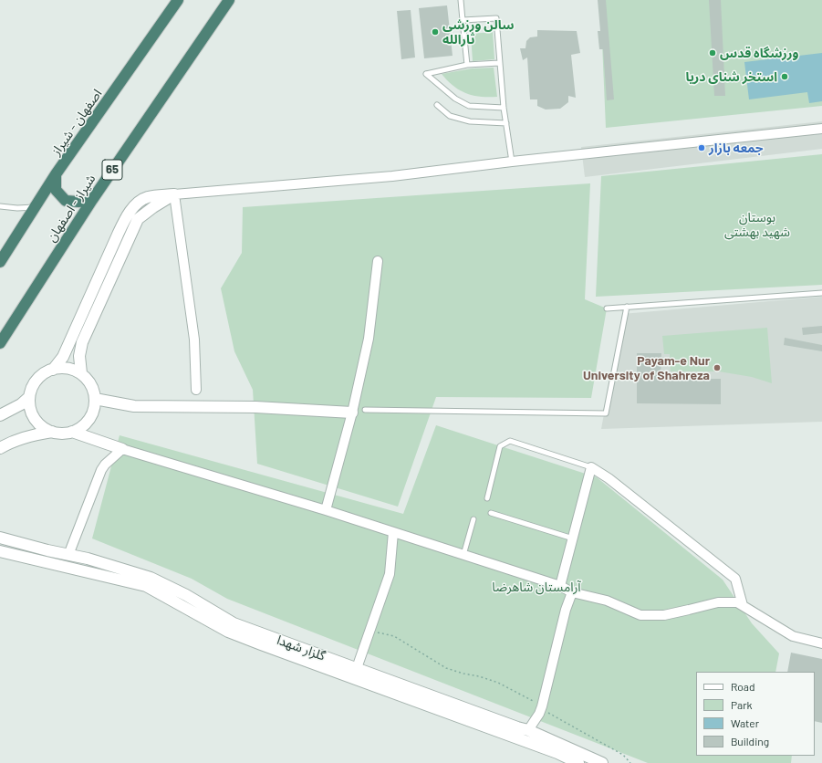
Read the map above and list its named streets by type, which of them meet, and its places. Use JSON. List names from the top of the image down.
{
  "streets": {
    "highway": ["اصفهان - شیراز", "65", "شیراز - اصفهان"],
    "street": ["گلزار شهدا"]
  },
  "parks": ["بوستان شهید بهشتی", "آرامستان شاهرضا"],
  "places": [
    "سالن ورزشی ثارالله",
    "ورزشگاه قدس",
    "استخر شنای دریا",
    "جمعه بازار",
    "Payam-e Nur University of Shahreza"
  ],
  "legend": [
    "Road",
    "Park",
    "Water",
    "Building"
  ]
}
